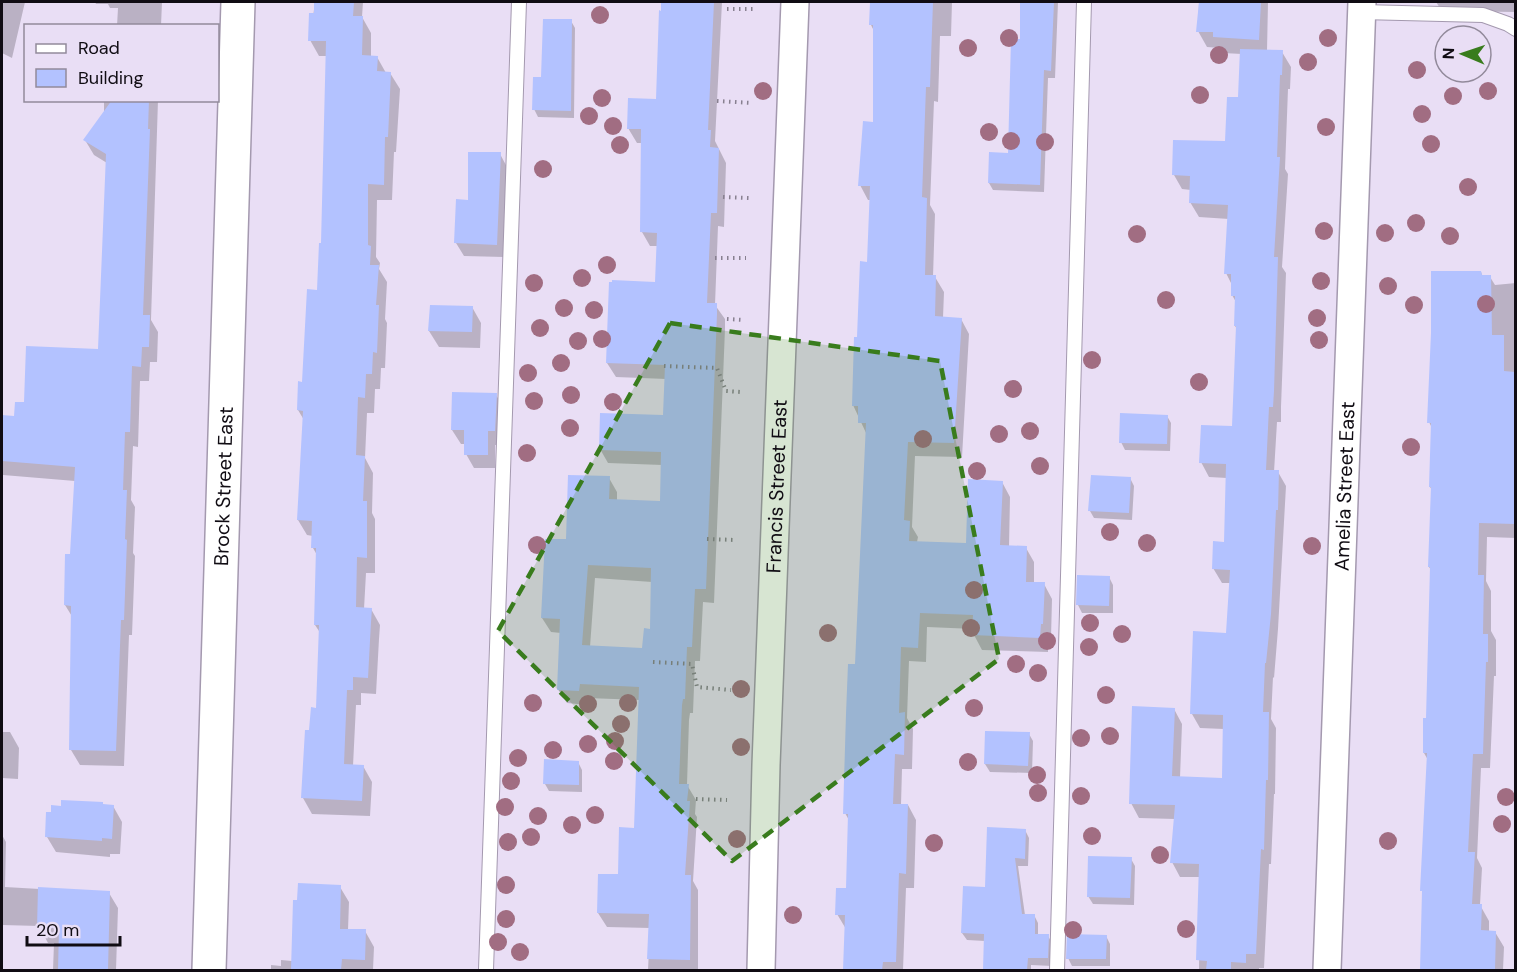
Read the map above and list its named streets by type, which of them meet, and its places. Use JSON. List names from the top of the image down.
{
  "streets": {
    "street": ["Brock Street East", "Francis Street East", "Amelia Street East"]
  },
  "legend": ["Road", "Building"],
  "scale_bar": "20 m",
  "north": "left"
}
